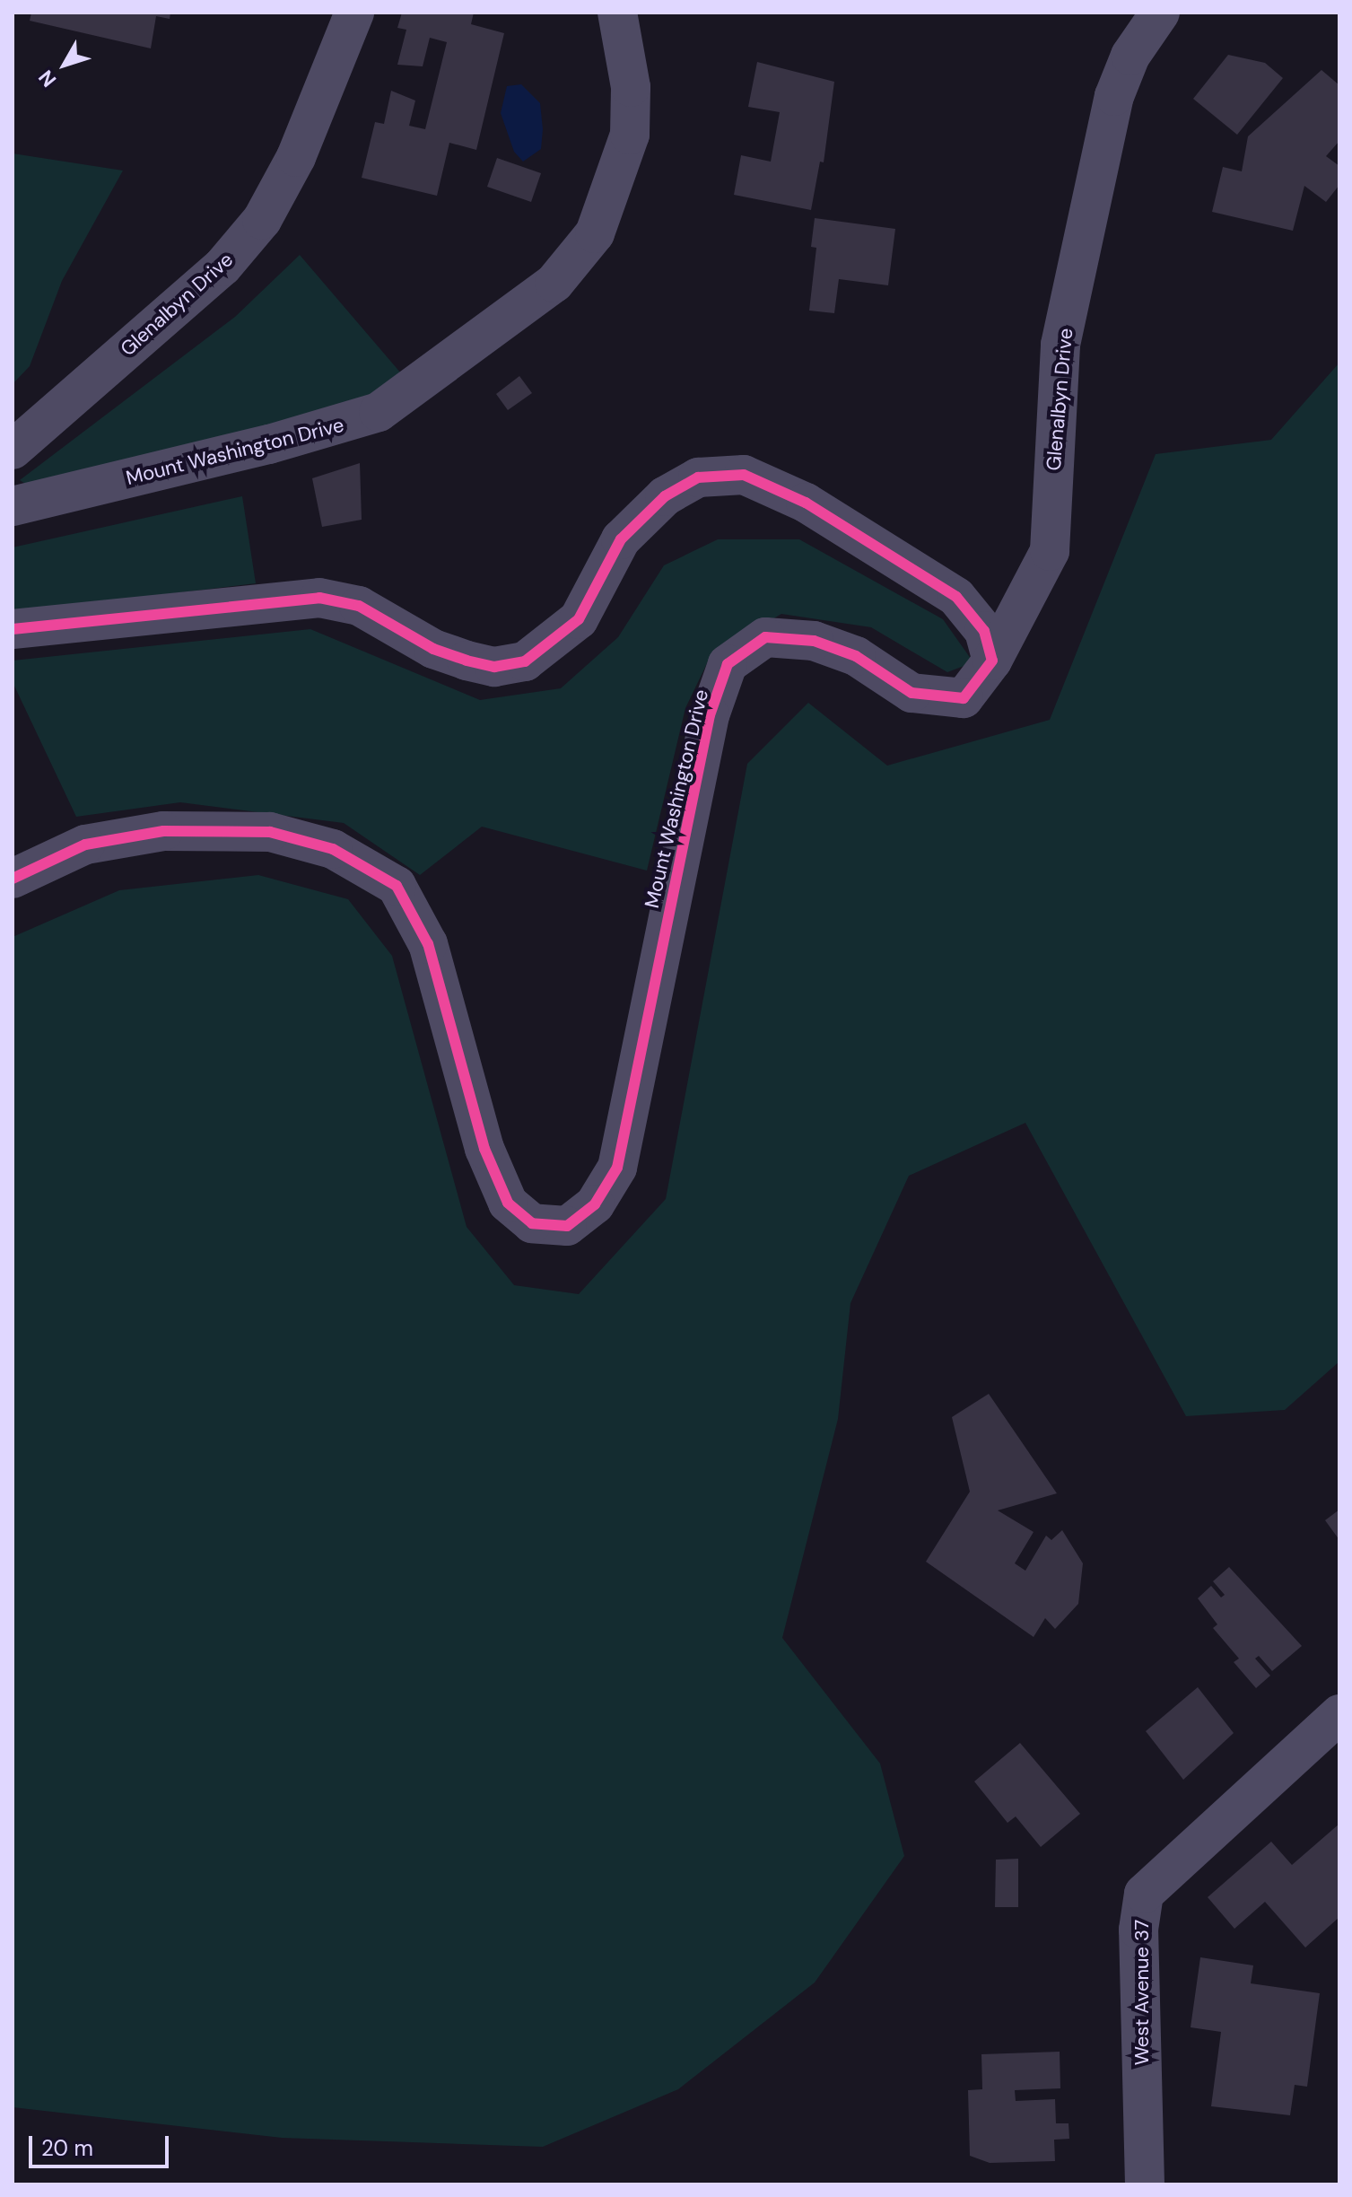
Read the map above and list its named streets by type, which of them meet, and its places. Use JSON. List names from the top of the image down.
{
  "streets": {
    "street": ["Glenalbyn Drive", "Mount Washington Drive", "West Avenue 37"]
  },
  "crossings": [
    ["Glenalbyn Drive", "Mount Washington Drive"]
  ],
  "scale_bar": "20 m",
  "north": "bottom left"
}
